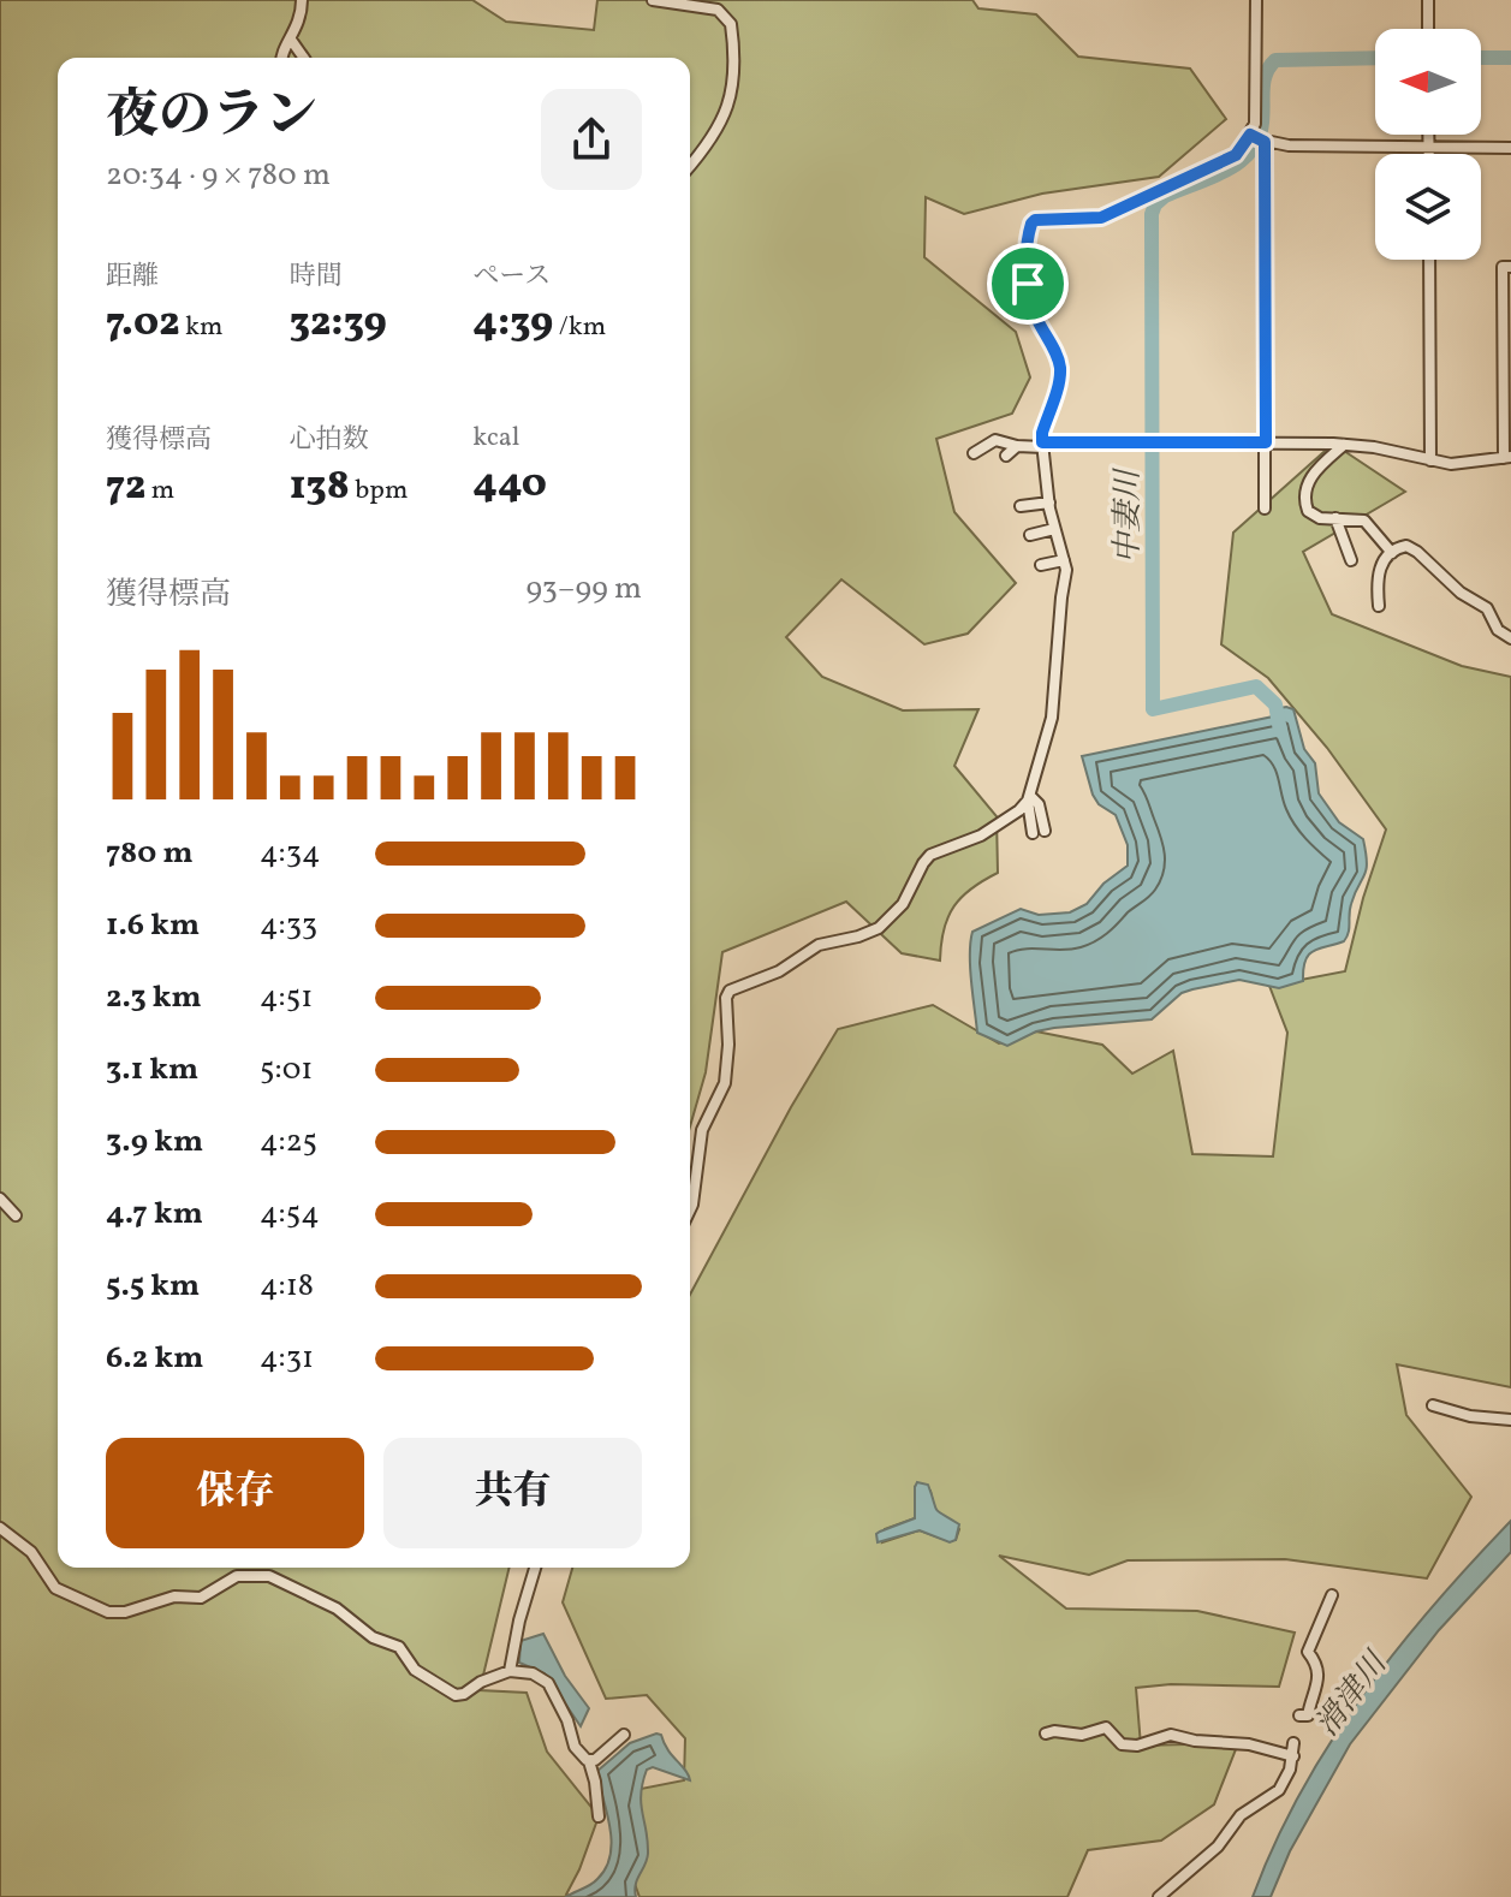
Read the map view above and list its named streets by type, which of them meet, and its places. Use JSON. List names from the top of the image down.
{
  "water": ["中妻川", "滑津川"],
  "north": "left",
  "page": {
    "heading": ["夜のラン", "20:34 · 9 × 780 m"],
    "stats": [
      ["距離", "7.02 km"],
      ["時間", "32:39"],
      ["ペース", "4:39 /km"],
      ["獲得標高", "72 m"],
      ["心拍数", "138 bpm"],
      ["kcal", "440"]
    ],
    "chart": ["獲得標高", "93–99 m"],
    "list": [
      {
        "name": "780 m",
        "note": "4:34"
      },
      {
        "name": "1.6 km",
        "note": "4:33"
      },
      {
        "name": "2.3 km",
        "note": "4:51"
      },
      {
        "name": "3.1 km",
        "note": "5:01"
      },
      {
        "name": "3.9 km",
        "note": "4:25"
      },
      {
        "name": "4.7 km",
        "note": "4:54"
      },
      {
        "name": "5.5 km",
        "note": "4:18"
      },
      {
        "name": "6.2 km",
        "note": "4:31"
      }
    ],
    "buttons": ["保存", "共有"]
  }
}
